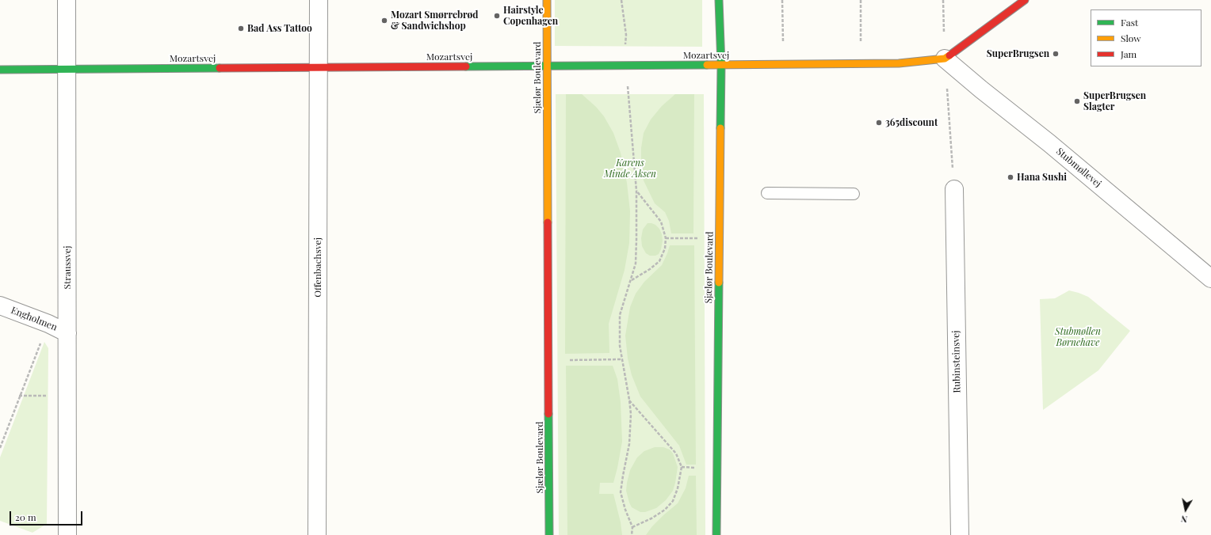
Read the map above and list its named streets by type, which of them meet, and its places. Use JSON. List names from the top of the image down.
{
  "streets": {
    "street": [
      "Mozartsvej",
      "Sjælør Boulevard",
      "Stubmøllevej",
      "Straussvej",
      "Offenbachsvej",
      "Engholmen",
      "Rubinsteinsvej"
    ]
  },
  "crossings": [
    ["Mozartsvej", "Sjælør Boulevard"],
    ["Mozartsvej", "Stubmøllevej"],
    ["Mozartsvej", "Straussvej"],
    ["Mozartsvej", "Offenbachsvej"],
    ["Straussvej", "Engholmen"]
  ],
  "parks": ["Karens Minde Aksen", "Stubmøllen Børnehave"],
  "places": [
    "Hairstyle Copenhagen",
    "Mozart Smørrebrød & Sandwichshop",
    "Bad Ass Tattoo",
    "SuperBrugsen",
    "SuperBrugsen Slagter",
    "365discount",
    "Hana Sushi"
  ],
  "legend": ["Fast", "Slow", "Jam"],
  "scale_bar": "20 m",
  "north": "bottom"
}
